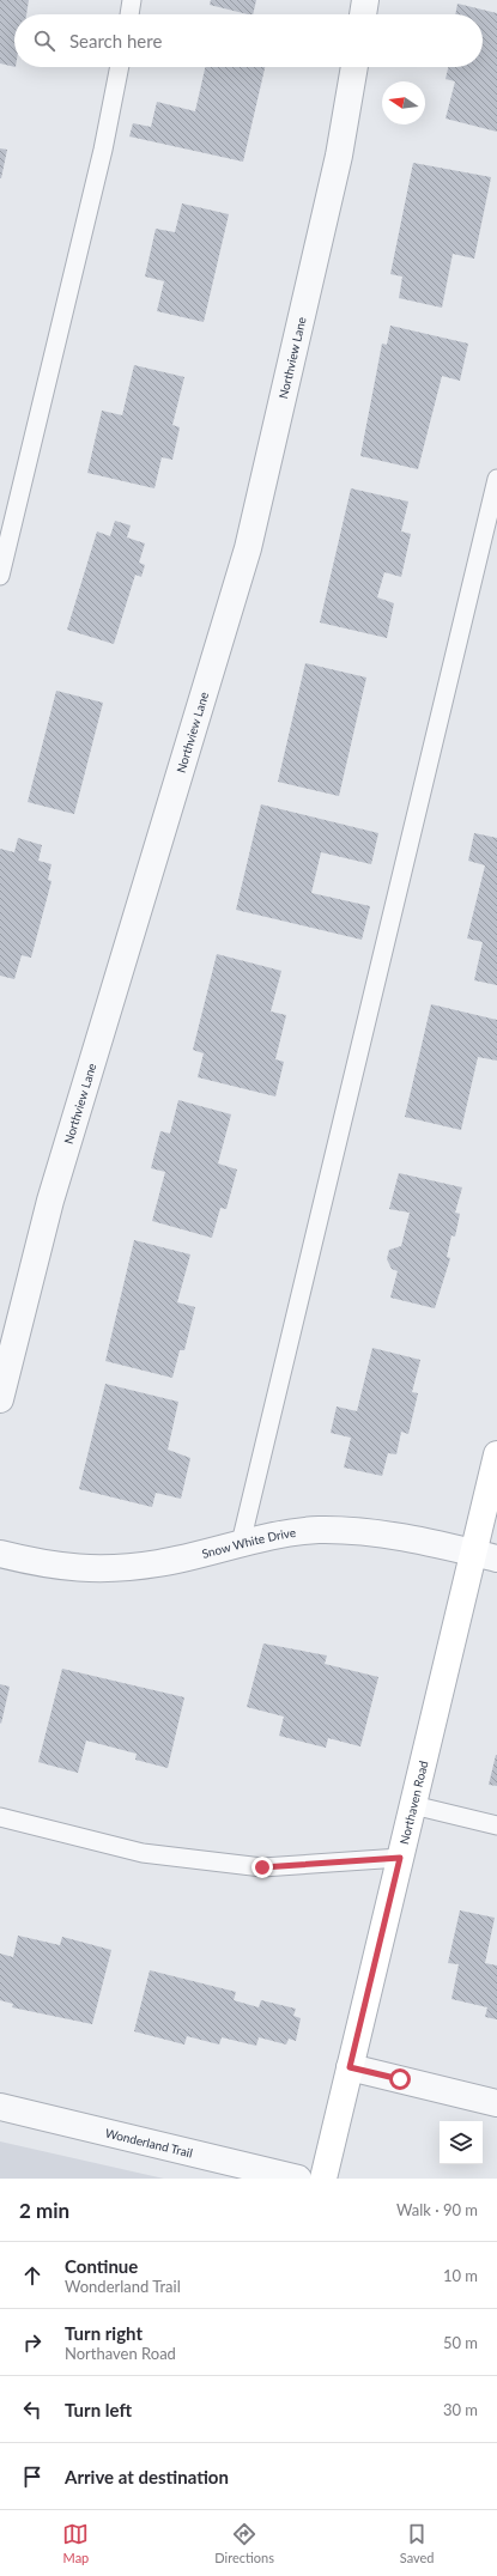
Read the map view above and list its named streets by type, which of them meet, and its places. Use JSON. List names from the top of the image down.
{
  "streets": {
    "street": [
      "Northview Lane",
      "Snow White Drive",
      "Northaven Road",
      "Wonderland Trail"
    ]
  },
  "crossings": [
    ["Snow White Drive", "Northaven Road"]
  ],
  "north": "left",
  "page": {
    "search": "Search here",
    "heading": ["2 min", "Walk · 90 m"],
    "list": [
      ["Continue", "Wonderland Trail", "10 m"],
      ["Turn right", "Northaven Road", "50 m"],
      ["Turn left", "30 m"],
      "Arrive at destination"
    ],
    "nav": ["Map", "Directions", "Saved"]
  }
}
